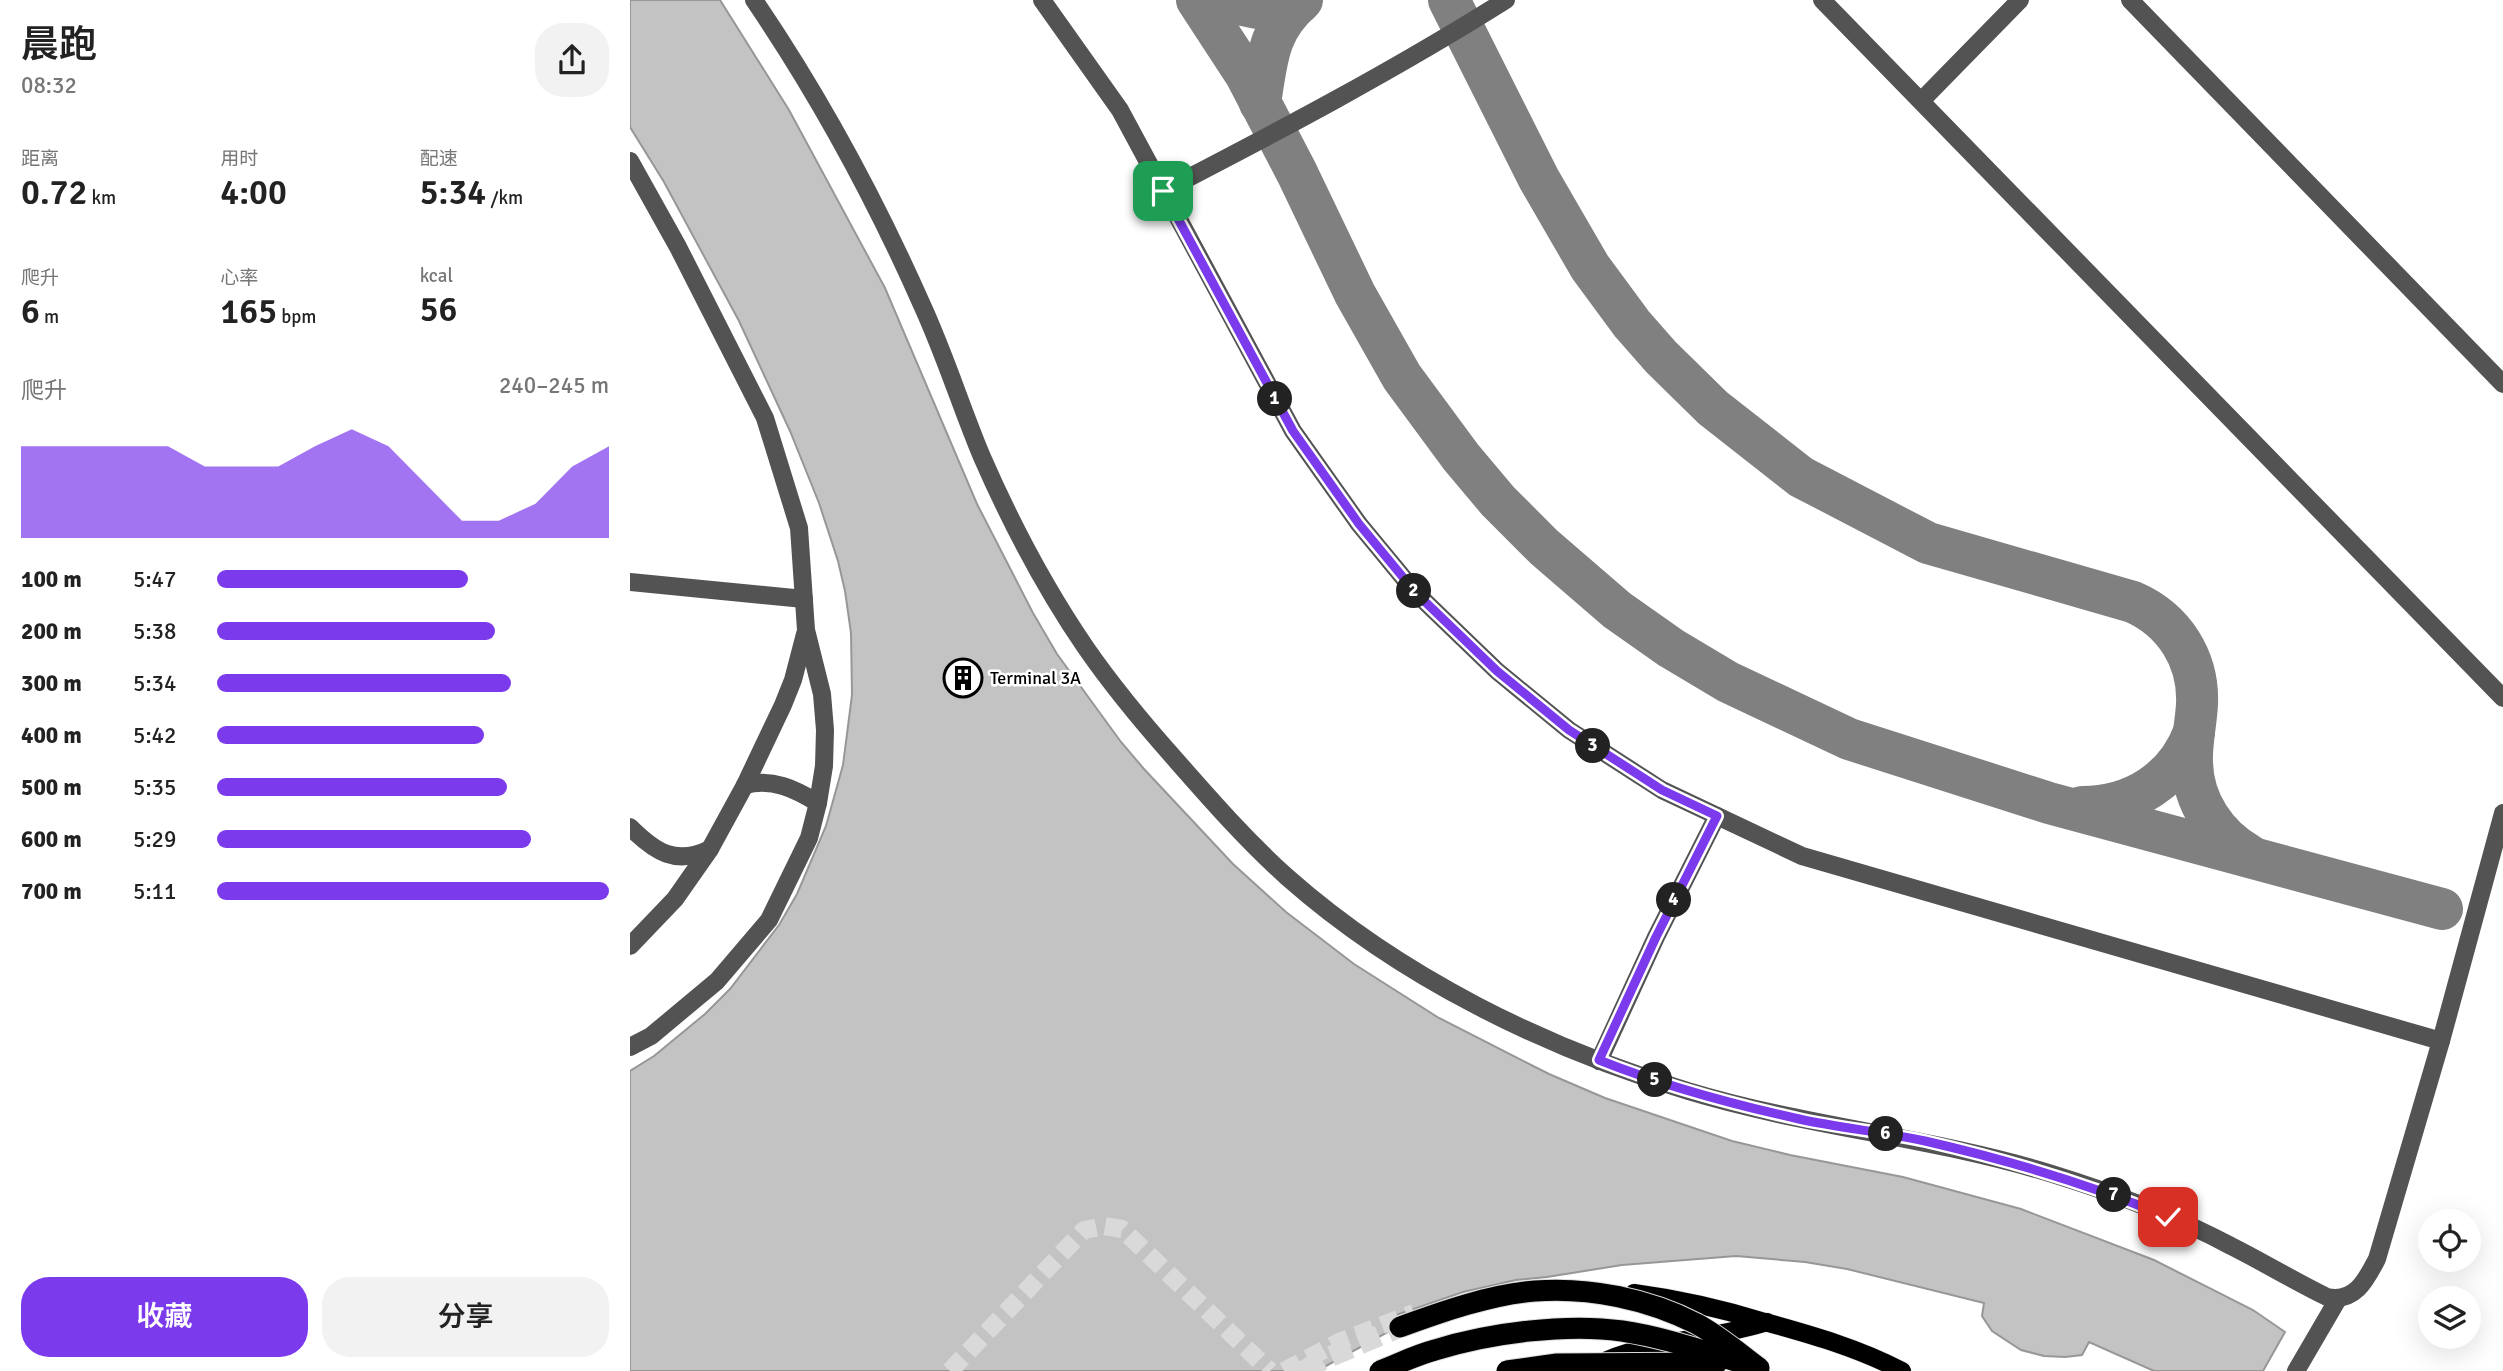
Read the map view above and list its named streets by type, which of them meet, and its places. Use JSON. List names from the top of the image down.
{
  "places": {
    "building": ["Terminal 3A"]
  },
  "page": {
    "heading": ["晨跑", "08:32"],
    "stats": [
      ["距离", "0.72 km"],
      ["用时", "4:00"],
      ["配速", "5:34 /km"],
      ["爬升", "6 m"],
      ["心率", "165 bpm"],
      ["kcal", "56"]
    ],
    "chart": ["爬升", "240–245 m"],
    "pins": [
      "1",
      "2",
      "3",
      "4",
      "5",
      "6",
      "7"
    ],
    "list": [
      {
        "name": "100 m",
        "note": "5:47"
      },
      {
        "name": "200 m",
        "note": "5:38"
      },
      {
        "name": "300 m",
        "note": "5:34"
      },
      {
        "name": "400 m",
        "note": "5:42"
      },
      {
        "name": "500 m",
        "note": "5:35"
      },
      {
        "name": "600 m",
        "note": "5:29"
      },
      {
        "name": "700 m",
        "note": "5:11"
      }
    ],
    "buttons": ["收藏", "分享"]
  }
}
